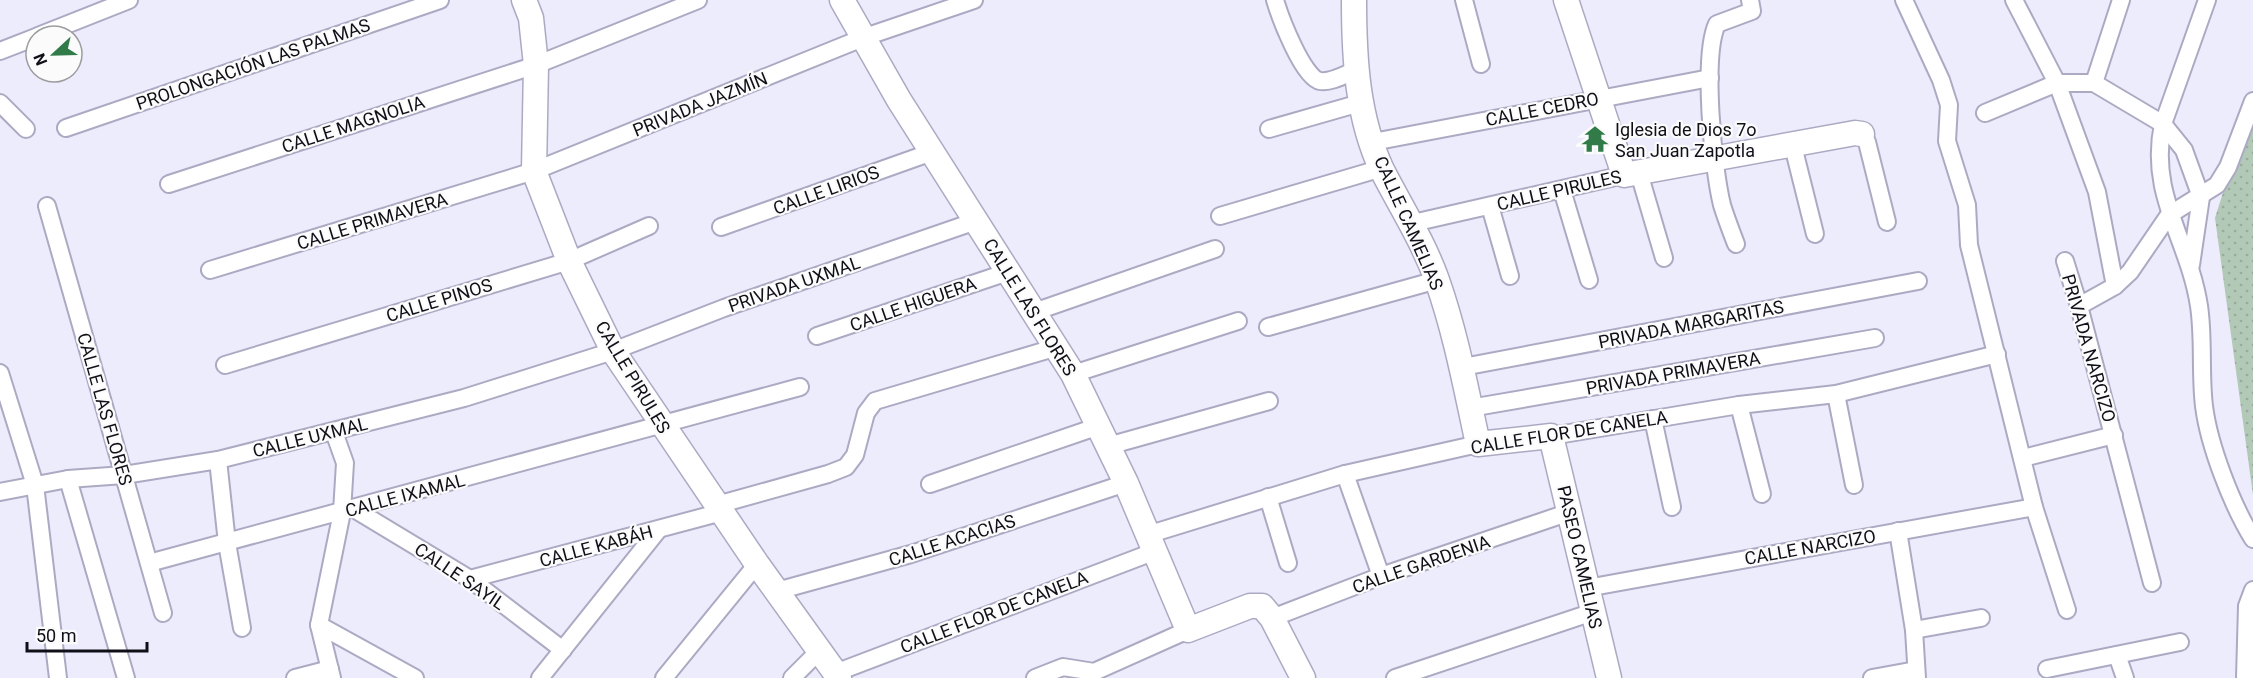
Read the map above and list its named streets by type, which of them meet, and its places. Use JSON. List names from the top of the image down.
{
  "streets": {
    "street": [
      "PROLONGACIÓN LAS PALMAS",
      "PRIVADA JAZMÍN",
      "CALLE CEDRO",
      "CALLE MAGNOLIA",
      "CALLE LIRIOS",
      "CALLE PIRULES",
      "CALLE PRIMAVERA",
      "CALLE CAMELIAS",
      "PRIVADA UXMAL",
      "CALLE PINOS",
      "CALLE HIGUERA",
      "CALLE LAS FLORES",
      "PRIVADA MARGARITAS",
      "PRIVADA NARCIZO",
      "PRIVADA PRIMAVERA",
      "CALLE FLOR DE CANELA",
      "CALLE UXMAL",
      "CALLE IXAMAL",
      "CALLE ACACIAS",
      "CALLE KABÁH",
      "CALLE NARCIZO",
      "PASEO CAMELIAS",
      "CALLE GARDENIA",
      "CALLE SAYIL"
    ]
  },
  "crossings": [
    ["PRIVADA JAZMÍN", "CALLE PIRULES"],
    ["PRIVADA JAZMÍN", "CALLE PRIMAVERA"],
    ["PRIVADA JAZMÍN", "CALLE LAS FLORES"],
    ["CALLE CEDRO", "CALLE CAMELIAS"],
    ["CALLE MAGNOLIA", "CALLE PIRULES"],
    ["CALLE LIRIOS", "CALLE LAS FLORES"],
    ["CALLE PIRULES", "CALLE PRIMAVERA"],
    ["CALLE PIRULES", "CALLE CAMELIAS"],
    ["CALLE PIRULES", "PRIVADA UXMAL"],
    ["CALLE PIRULES", "CALLE PINOS"],
    ["CALLE PIRULES", "CALLE FLOR DE CANELA"],
    ["CALLE PIRULES", "CALLE UXMAL"],
    ["CALLE PIRULES", "CALLE IXAMAL"],
    ["CALLE PIRULES", "CALLE ACACIAS"],
    ["CALLE PIRULES", "CALLE KABÁH"],
    ["CALLE CAMELIAS", "PRIVADA MARGARITAS"],
    ["CALLE CAMELIAS", "PRIVADA PRIMAVERA"],
    ["CALLE CAMELIAS", "CALLE FLOR DE CANELA"],
    ["PRIVADA UXMAL", "CALLE LAS FLORES"],
    ["PRIVADA UXMAL", "CALLE UXMAL"],
    ["CALLE HIGUERA", "CALLE LAS FLORES"],
    ["CALLE LAS FLORES", "CALLE FLOR DE CANELA"],
    ["CALLE LAS FLORES", "CALLE UXMAL"],
    ["CALLE LAS FLORES", "CALLE IXAMAL"],
    ["CALLE LAS FLORES", "CALLE ACACIAS"],
    ["CALLE LAS FLORES", "CALLE KABÁH"],
    ["CALLE FLOR DE CANELA", "PASEO CAMELIAS"],
    ["CALLE IXAMAL", "CALLE SAYIL"],
    ["CALLE KABÁH", "CALLE SAYIL"],
    ["CALLE NARCIZO", "PASEO CAMELIAS"],
    ["PASEO CAMELIAS", "CALLE GARDENIA"]
  ],
  "places": {
    "temple": ["Iglesia de Dios 7o San Juan Zapotla"]
  },
  "scale_bar": "50 m",
  "north": "left"
}
